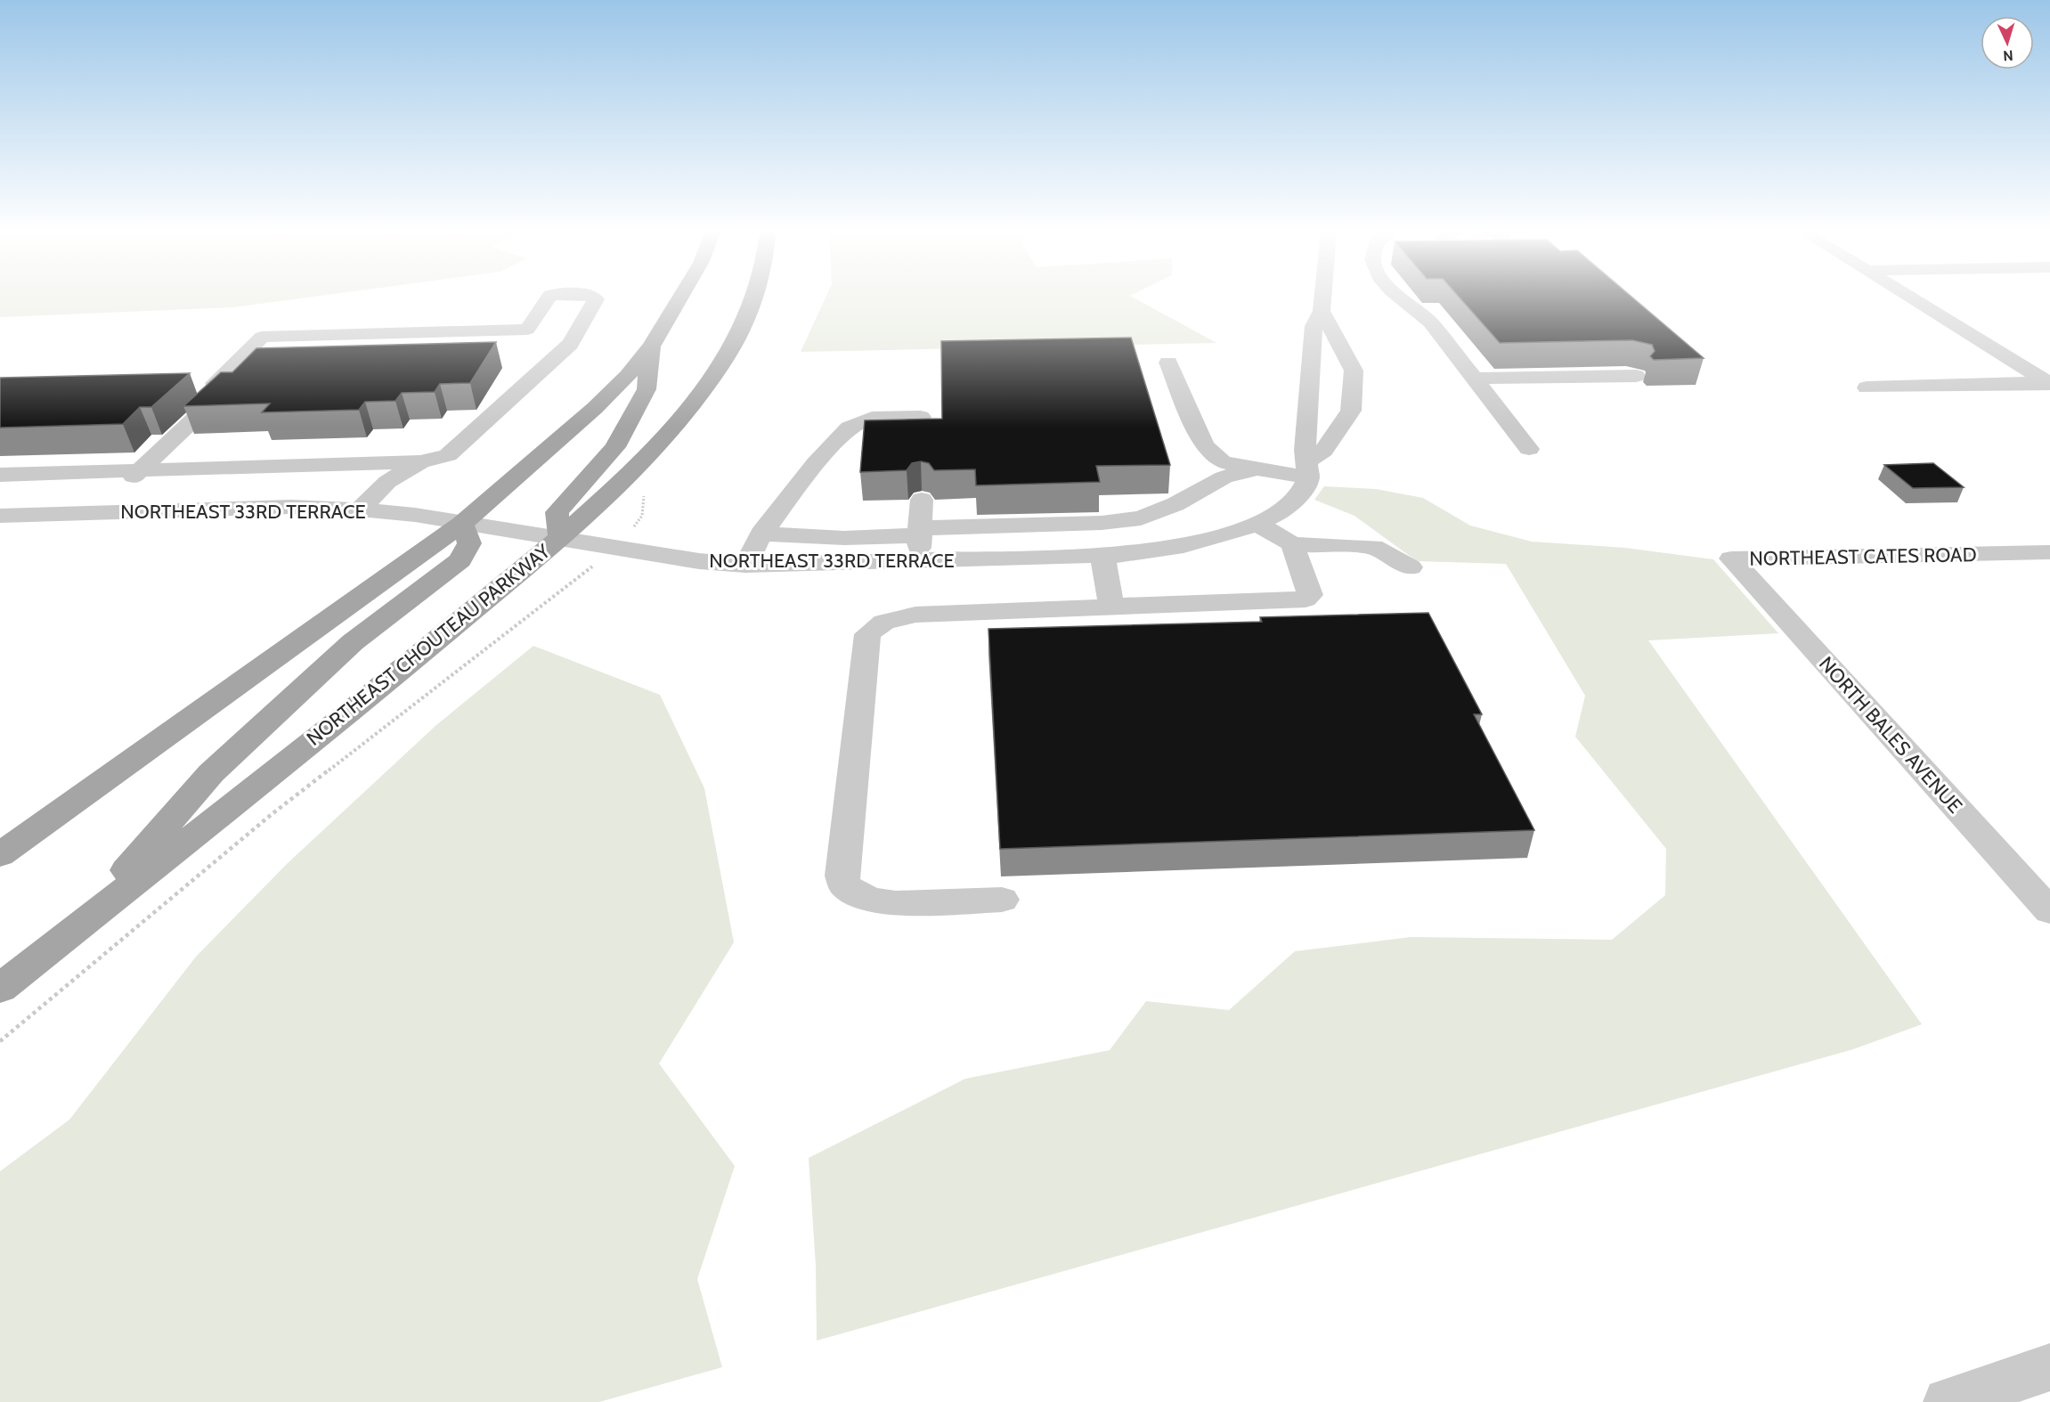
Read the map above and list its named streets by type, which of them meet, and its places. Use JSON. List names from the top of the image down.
{
  "streets": {
    "main road": ["NORTHEAST CHOUTEAU PARKWAY"],
    "street": ["NORTHEAST 33RD TERRACE", "NORTHEAST CATES ROAD", "NORTH BALES AVENUE"]
  },
  "crossings": [
    ["NORTHEAST 33RD TERRACE", "NORTHEAST CHOUTEAU PARKWAY"],
    ["NORTHEAST CATES ROAD", "NORTH BALES AVENUE"]
  ],
  "north": "bottom"
}
